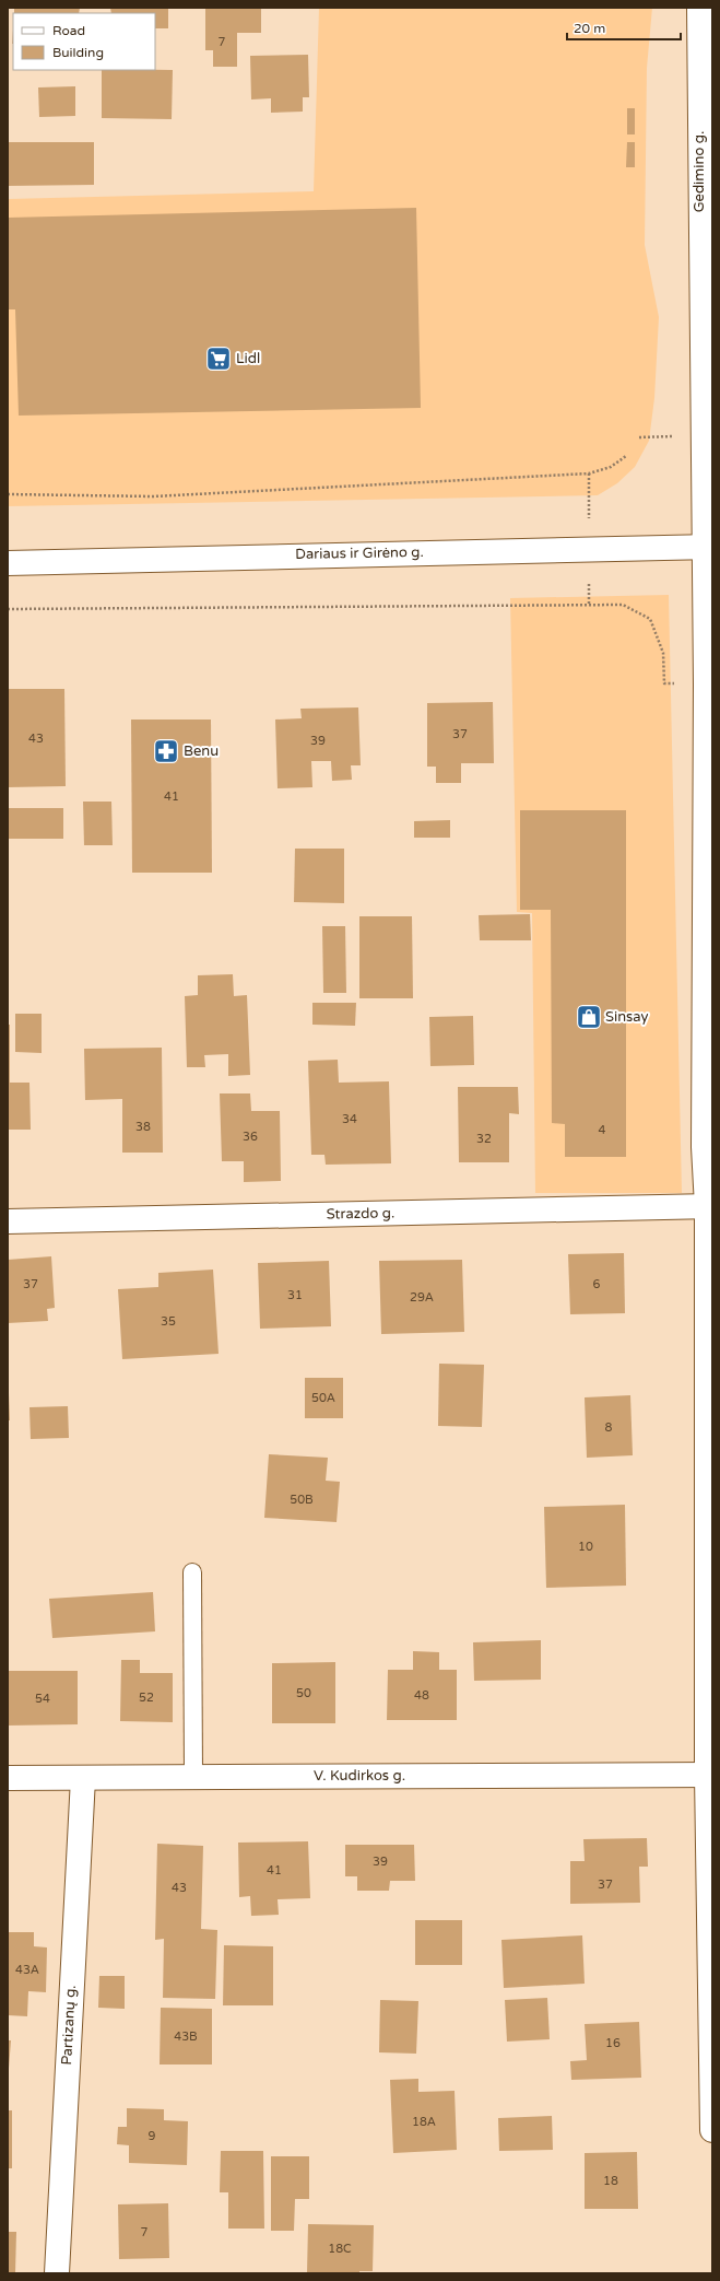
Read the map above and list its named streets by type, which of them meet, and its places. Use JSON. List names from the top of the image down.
{
  "streets": {
    "main road": [
      "Gedimino g.",
      "Dariaus ir Girėno g.",
      "Strazdo g.",
      "V. Kudirkos g.",
      "Partizanų g."
    ]
  },
  "crossings": [
    ["Gedimino g.", "Dariaus ir Girėno g."],
    ["Gedimino g.", "Strazdo g."],
    ["Gedimino g.", "V. Kudirkos g."],
    ["V. Kudirkos g.", "Partizanų g."]
  ],
  "places": {
    "supermarket": ["Lidl"],
    "pharmacy": ["Benu"],
    "shop": ["Sinsay"]
  },
  "house_numbers": [
    "7",
    "37",
    "43",
    "39",
    "41",
    "34",
    "38",
    "4",
    "36",
    "32",
    "37",
    "6",
    "31",
    "29A",
    "35",
    "50A",
    "8",
    "50B",
    "10",
    "50",
    "48",
    "52",
    "54",
    "39",
    "41",
    "37",
    "43",
    "43A",
    "43B",
    "16",
    "18A",
    "9",
    "18",
    "7",
    "18C"
  ],
  "legend": ["Road", "Building"],
  "scale_bar": "20 m"
}
